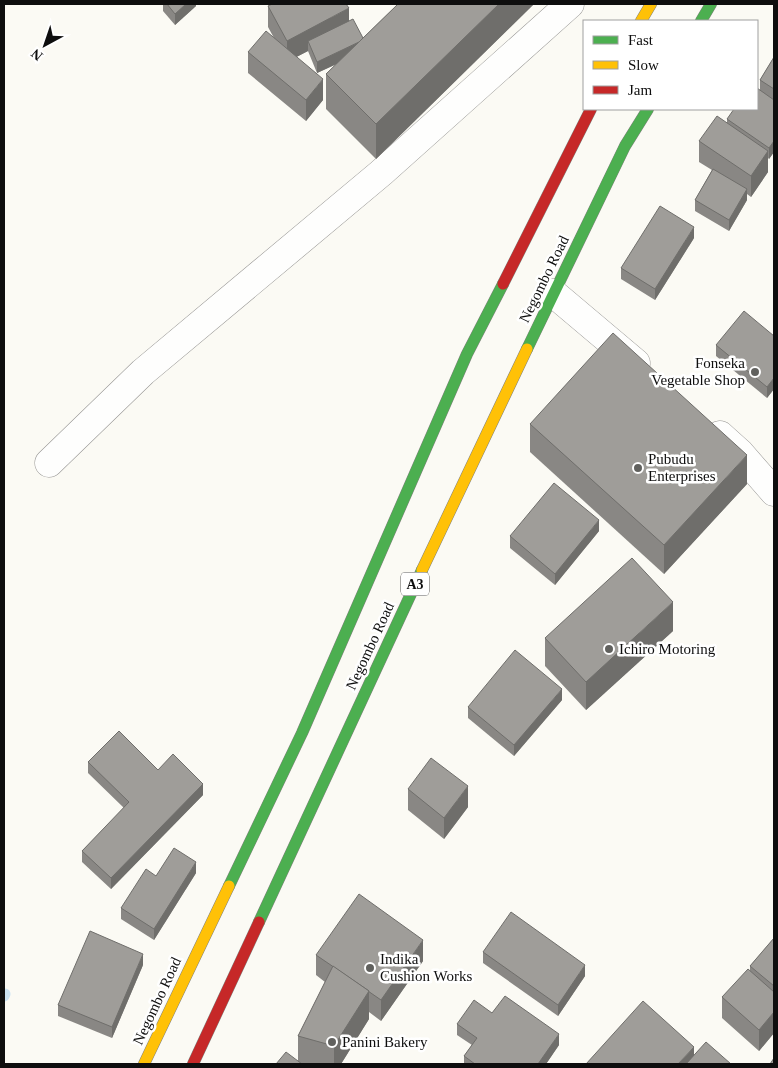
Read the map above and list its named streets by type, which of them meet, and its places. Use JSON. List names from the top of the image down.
{
  "streets": {
    "highway": ["Negombo Road", "A3"]
  },
  "places": [
    "Fonseka Vegetable Shop",
    "Pubudu Enterprises",
    "Ichiro Motoring",
    "Indika Cushion Works",
    "Panini Bakery"
  ],
  "legend": ["Fast", "Slow", "Jam"],
  "north": "bottom left"
}
